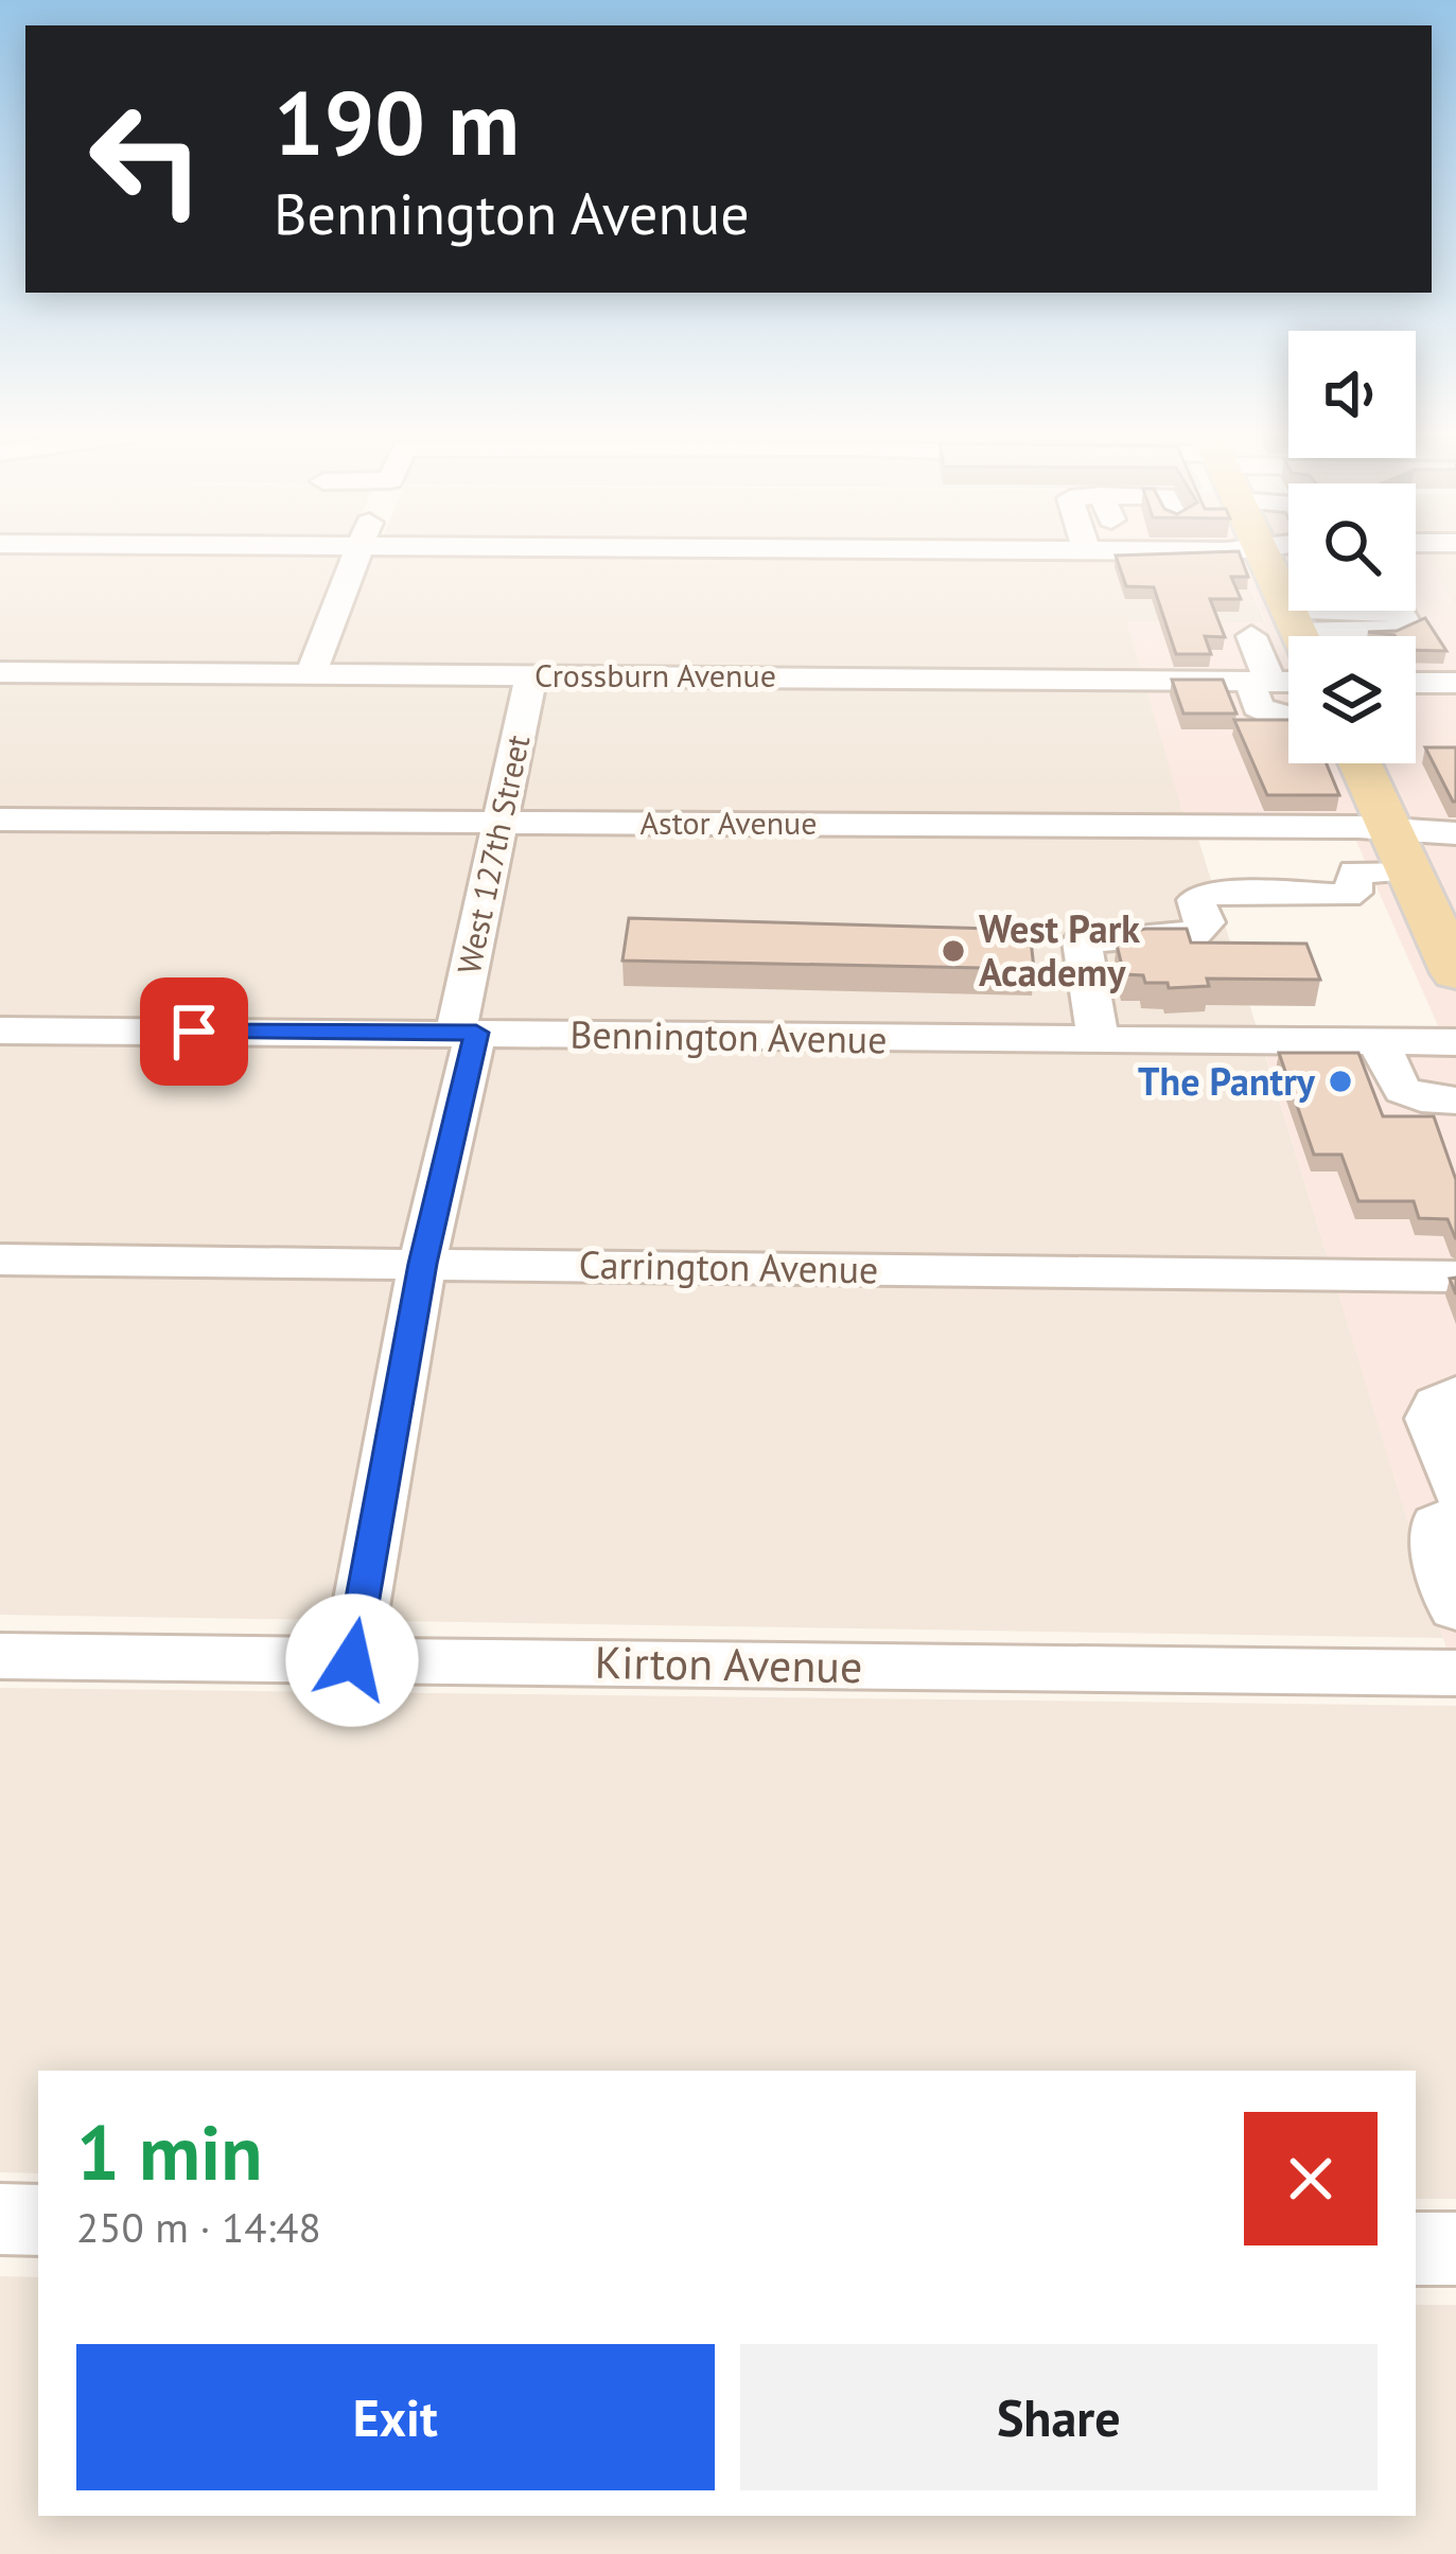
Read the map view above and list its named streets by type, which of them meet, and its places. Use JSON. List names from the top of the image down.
{
  "streets": {
    "street": [
      "Crossburn Avenue",
      "Astor Avenue",
      "West 127th Street",
      "Bennington Avenue",
      "Carrington Avenue",
      "Kirton Avenue"
    ]
  },
  "crossings": [
    ["Crossburn Avenue", "West 127th Street"],
    ["Astor Avenue", "West 127th Street"],
    ["West 127th Street", "Bennington Avenue"],
    ["West 127th Street", "Carrington Avenue"],
    ["West 127th Street", "Kirton Avenue"]
  ],
  "places": ["West Park Academy", "The Pantry"],
  "page": {
    "turn": ["190 m", "Bennington Avenue"],
    "heading": ["1 min", "250 m · 14:48"],
    "buttons": ["Exit", "Share"]
  }
}
